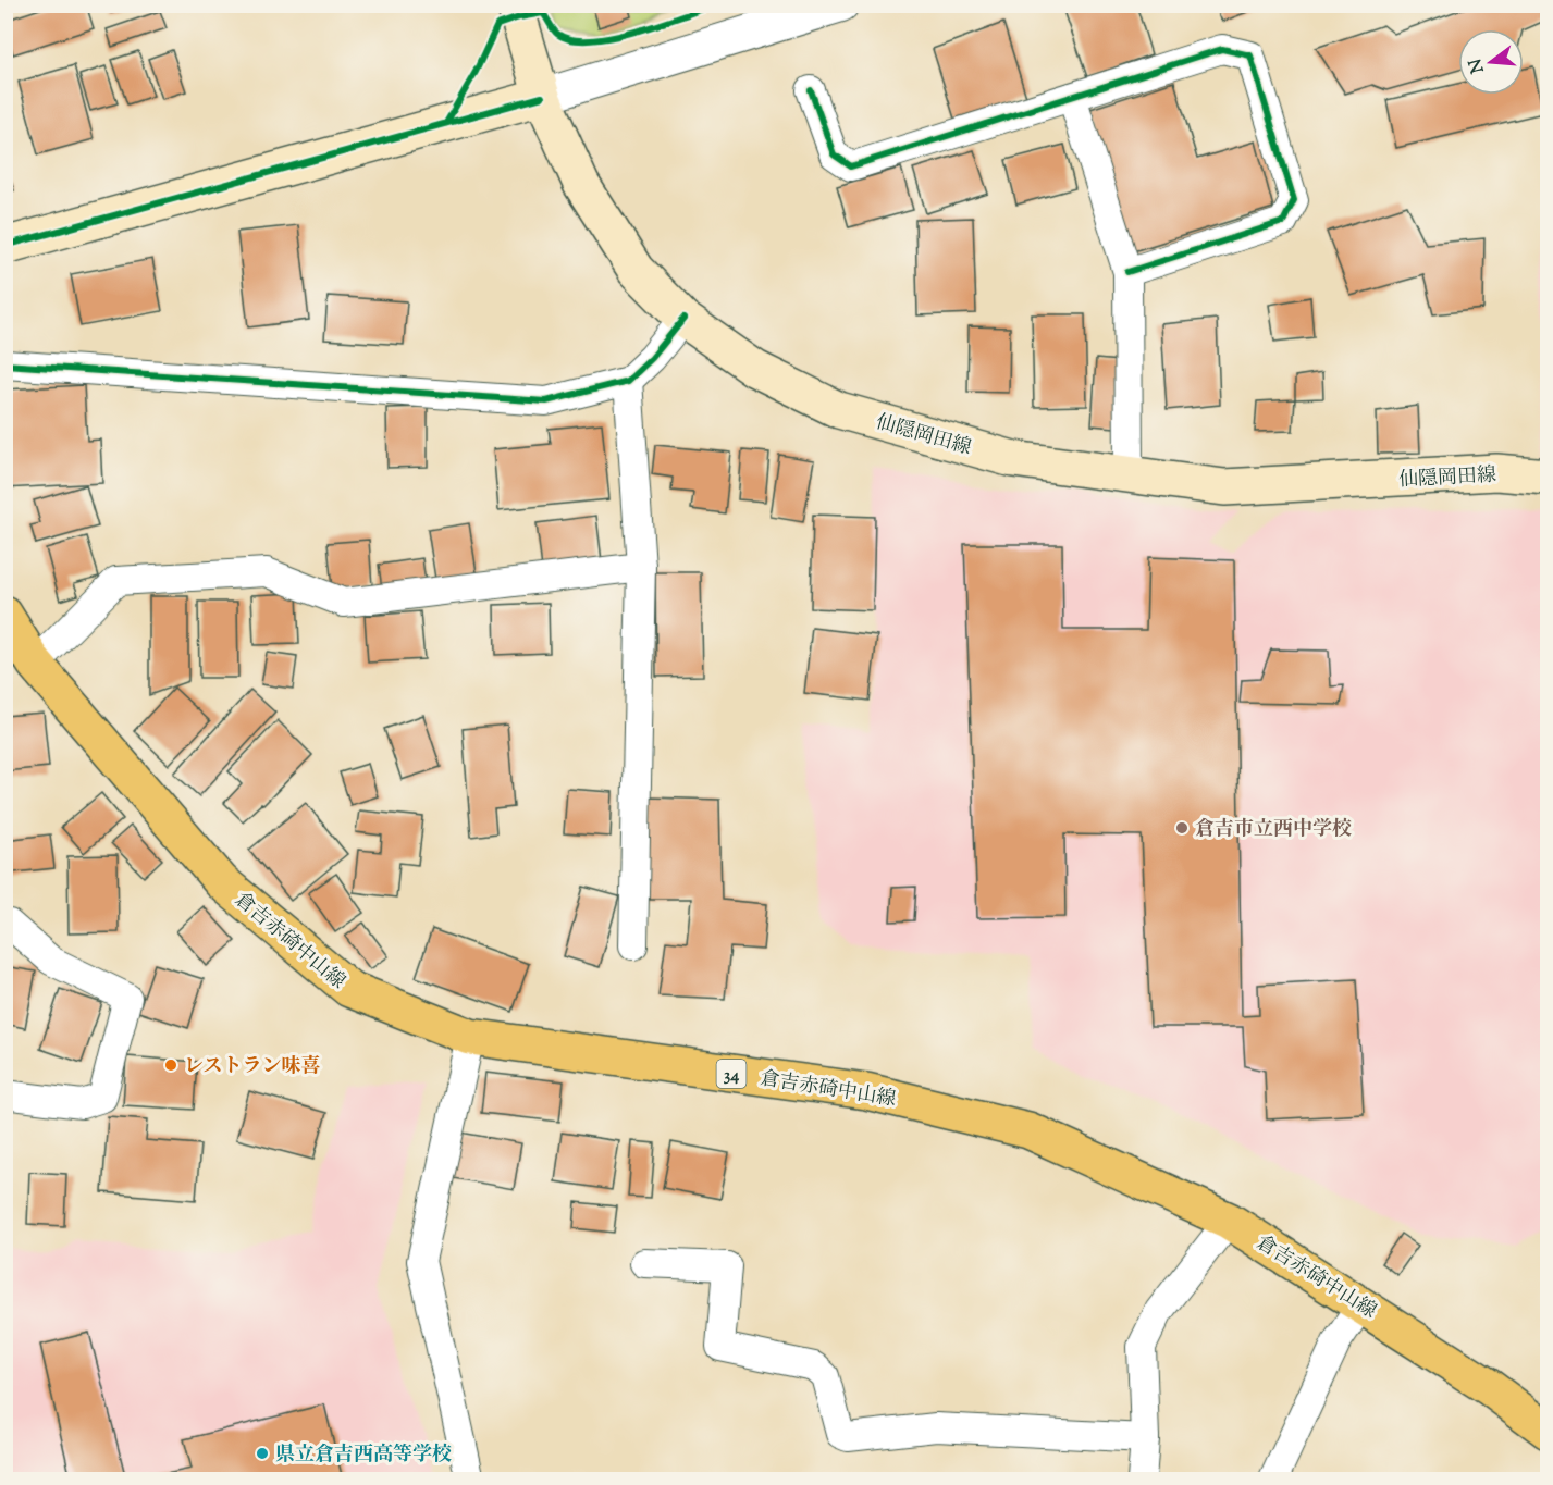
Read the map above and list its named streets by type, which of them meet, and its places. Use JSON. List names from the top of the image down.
{
  "streets": {
    "main road": ["仙隠岡田線", "倉吉赤碕中山線", "34"]
  },
  "places": ["倉吉市立西中学校", "レストラン味喜", "県立倉吉西高等学校"],
  "north": "left"
}
